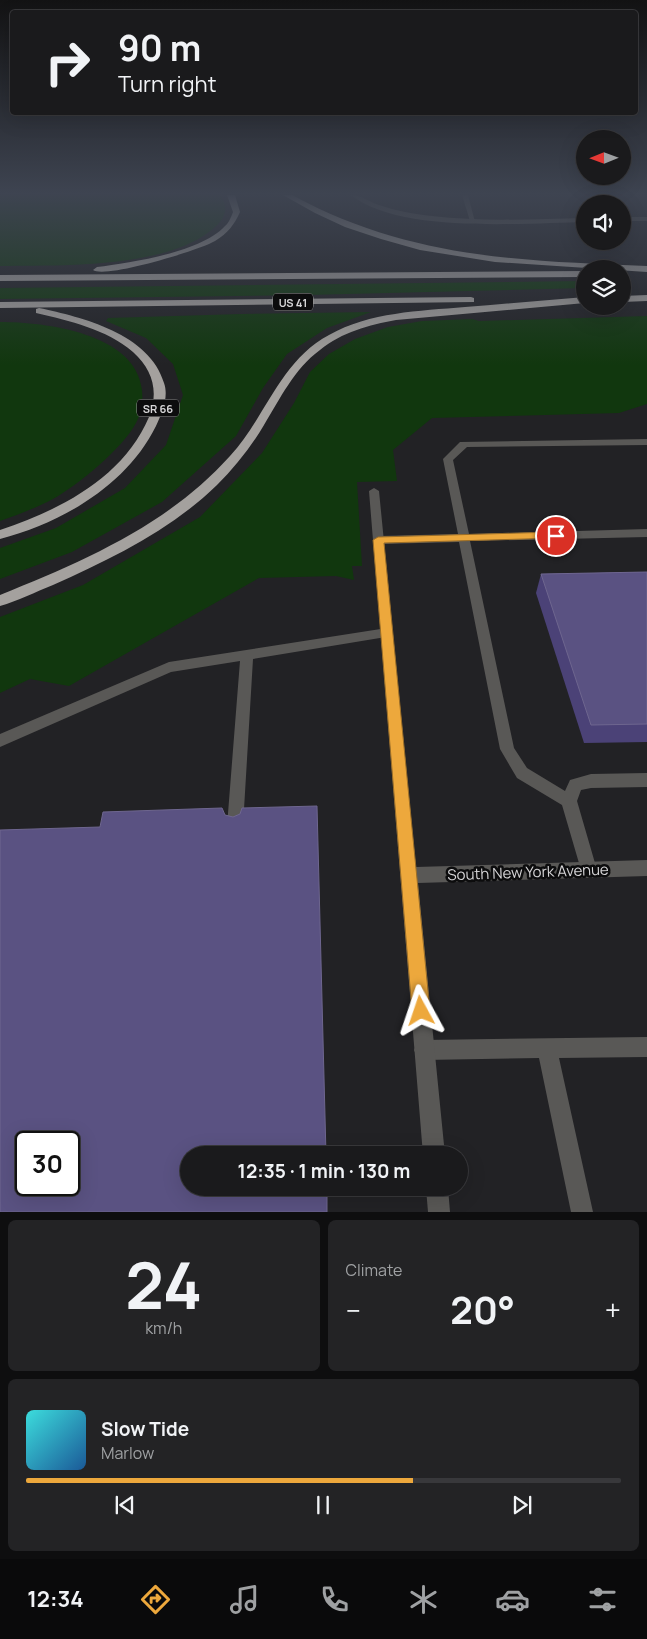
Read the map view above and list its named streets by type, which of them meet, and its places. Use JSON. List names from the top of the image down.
{
  "streets": {
    "highway": ["US 41", "SR 66"],
    "street": ["South New York Avenue"]
  },
  "crossings": [
    ["US 41", "SR 66"]
  ],
  "north": "left",
  "page": {
    "turn": ["90 m", "Turn right"],
    "limit": "30",
    "trip": "12:35 · 1 min · 130 m",
    "tile": [
      ["24", "km/h"],
      "Climate"
    ],
    "heat": ["−", "20°", "+"],
    "song": ["Slow Tide", "Marlow"],
    "tabs": "12:34"
  }
}
